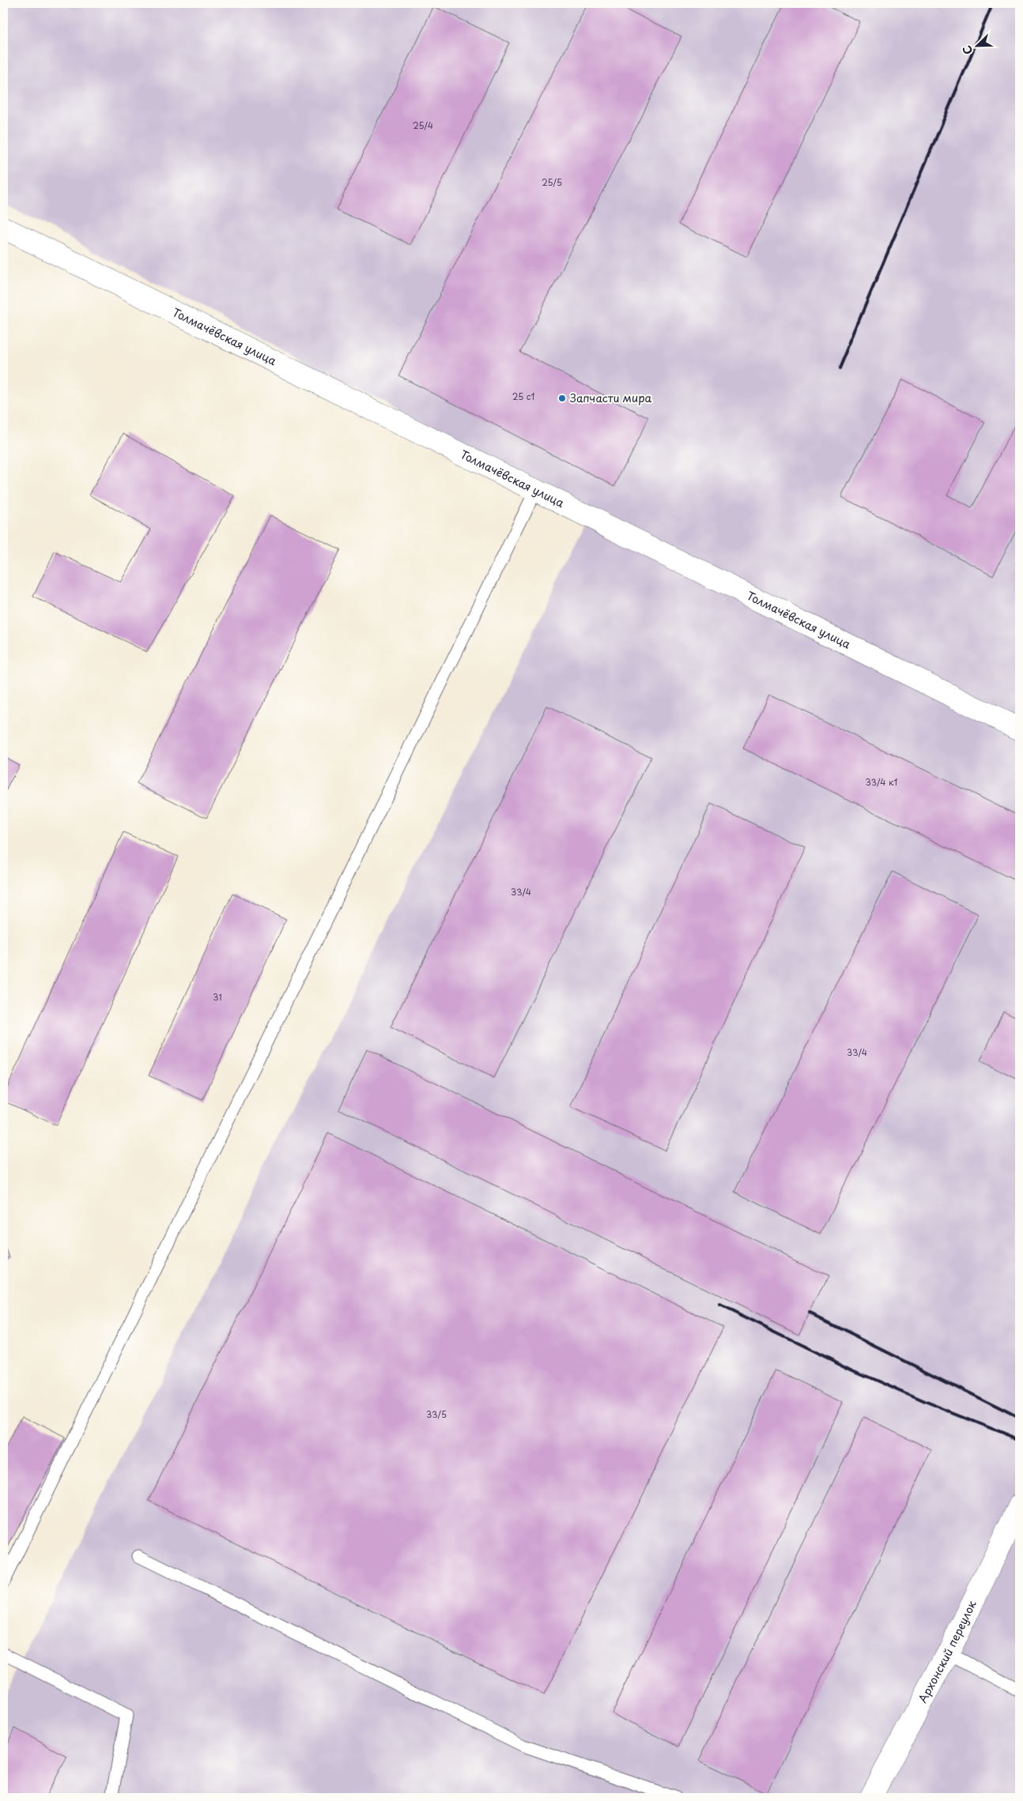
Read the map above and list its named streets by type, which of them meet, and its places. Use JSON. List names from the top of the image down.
{
  "streets": {
    "street": ["Толмачёвская улица", "Архонский переулок"]
  },
  "places": ["Запчасти мира"],
  "house_numbers": [
    "25/4",
    "25/5",
    "25 с1",
    "33/4 к1",
    "33/4",
    "31",
    "33/4",
    "33/5"
  ],
  "north": "bottom left"
}
